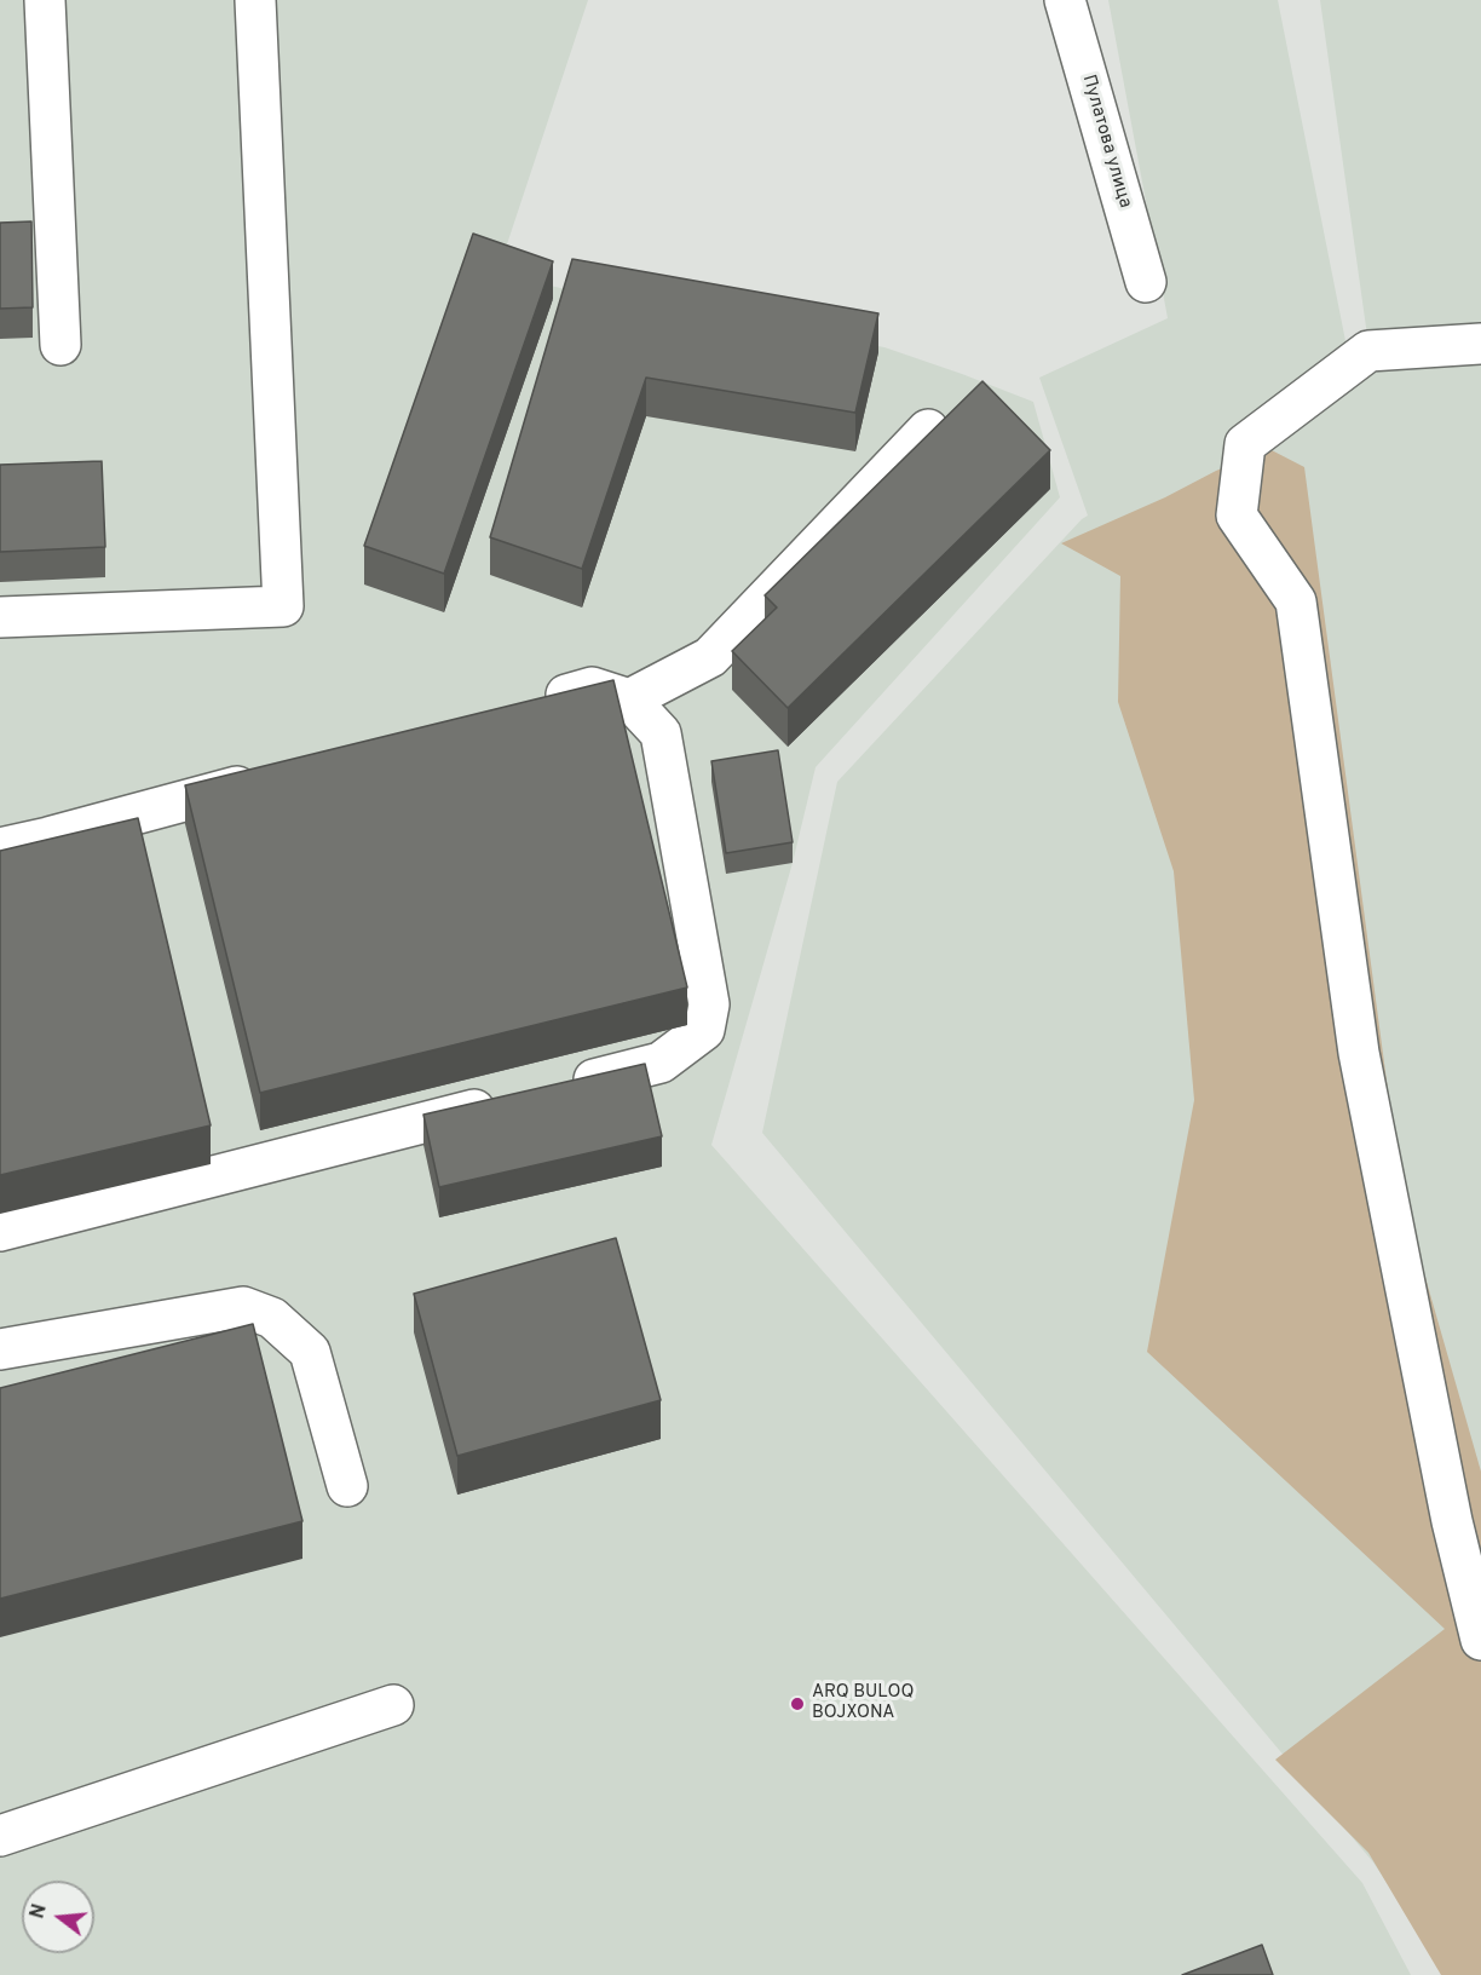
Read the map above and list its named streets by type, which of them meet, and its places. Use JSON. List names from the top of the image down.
{
  "streets": {
    "street": ["Пулатова улица"]
  },
  "places": ["ARQ BULOQ BOJXONA"],
  "north": "left"
}
